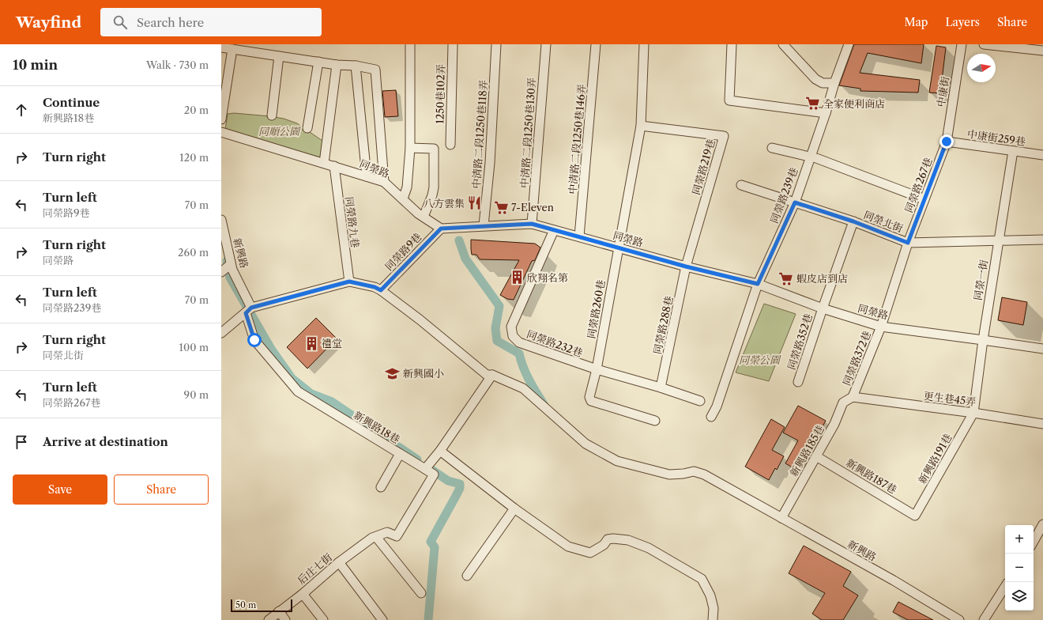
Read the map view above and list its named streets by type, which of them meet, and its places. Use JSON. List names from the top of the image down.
{
  "streets": {
    "street": [
      "中康街",
      "1250巷102弄",
      "中清路二段1250巷130弄",
      "中清路二段1250巷118弄",
      "中康街259巷",
      "中清路二段1250巷146弄",
      "同榮路219巷",
      "同榮路",
      "同榮路267巷",
      "同榮路239巷",
      "同榮北街",
      "同榮路九巷",
      "同榮路9巷",
      "新興路",
      "同榮一街",
      "同榮路260巷",
      "同榮路288巷",
      "同榮路352巷",
      "同榮路232巷",
      "同榮路372巷",
      "更生巷45弄",
      "新興路18巷",
      "新興路185巷",
      "新興路191巷",
      "新興路187巷",
      "后庄七街"
    ]
  },
  "crossings": [
    ["中康街", "中康街259巷"],
    ["中康街", "同榮路267巷"],
    ["中清路二段1250巷130弄", "同榮路"],
    ["中清路二段1250巷118弄", "同榮路"],
    ["中康街259巷", "同榮路267巷"],
    ["中康街259巷", "同榮一街"],
    ["中清路二段1250巷146弄", "同榮路"],
    ["同榮路219巷", "同榮路"],
    ["同榮路219巷", "同榮路260巷"],
    ["同榮路219巷", "同榮路288巷"],
    ["同榮路", "同榮路267巷"],
    ["同榮路", "同榮路239巷"],
    ["同榮路", "同榮路九巷"],
    ["同榮路", "同榮路9巷"],
    ["同榮路", "同榮一街"],
    ["同榮路", "同榮路260巷"],
    ["同榮路", "同榮路288巷"],
    ["同榮路", "同榮路352巷"],
    ["同榮路", "同榮路232巷"],
    ["同榮路", "同榮路372巷"],
    ["同榮路267巷", "同榮北街"],
    ["同榮路267巷", "同榮路372巷"],
    ["同榮路239巷", "同榮北街"],
    ["同榮北街", "同榮一街"],
    ["同榮北街", "同榮路352巷"],
    ["同榮路九巷", "新興路"],
    ["同榮路9巷", "新興路"],
    ["新興路", "新興路18巷"],
    ["新興路", "新興路185巷"],
    ["同榮一街", "更生巷45弄"],
    ["同榮一街", "新興路191巷"],
    ["同榮路260巷", "同榮路232巷"],
    ["同榮路288巷", "同榮路232巷"],
    ["同榮路372巷", "更生巷45弄"],
    ["同榮路372巷", "新興路185巷"],
    ["更生巷45弄", "新興路185巷"],
    ["更生巷45弄", "新興路191巷"],
    ["新興路18巷", "后庄七街"],
    ["新興路185巷", "新興路187巷"],
    ["新興路191巷", "新興路187巷"]
  ],
  "parks": ["同順公園", "同榮公園"],
  "places": {
    "supermarket": ["全家便利商店", "7-Eleven", "蝦皮店到店"],
    "restaurant": ["八方雲集"],
    "building": ["欣翔名第", "禮堂"],
    "school or university": ["新興國小"]
  },
  "scale_bar": "50 m",
  "north": "right",
  "page": {
    "header": "Wayfind",
    "search": "Search here",
    "nav": ["Map", "Layers", "Share"],
    "heading": ["10 min", "Walk · 730 m"],
    "list": [
      ["Continue", "新興路18巷", "20 m"],
      ["Turn right", "120 m"],
      ["Turn left", "同榮路9巷", "70 m"],
      ["Turn right", "同榮路", "260 m"],
      ["Turn left", "同榮路239巷", "70 m"],
      ["Turn right", "同榮北街", "100 m"],
      ["Turn left", "同榮路267巷", "90 m"],
      "Arrive at destination"
    ],
    "buttons": ["Save", "Share"],
    "map_buttons": ["+", "−"],
    "scale": "50 m"
  }
}
